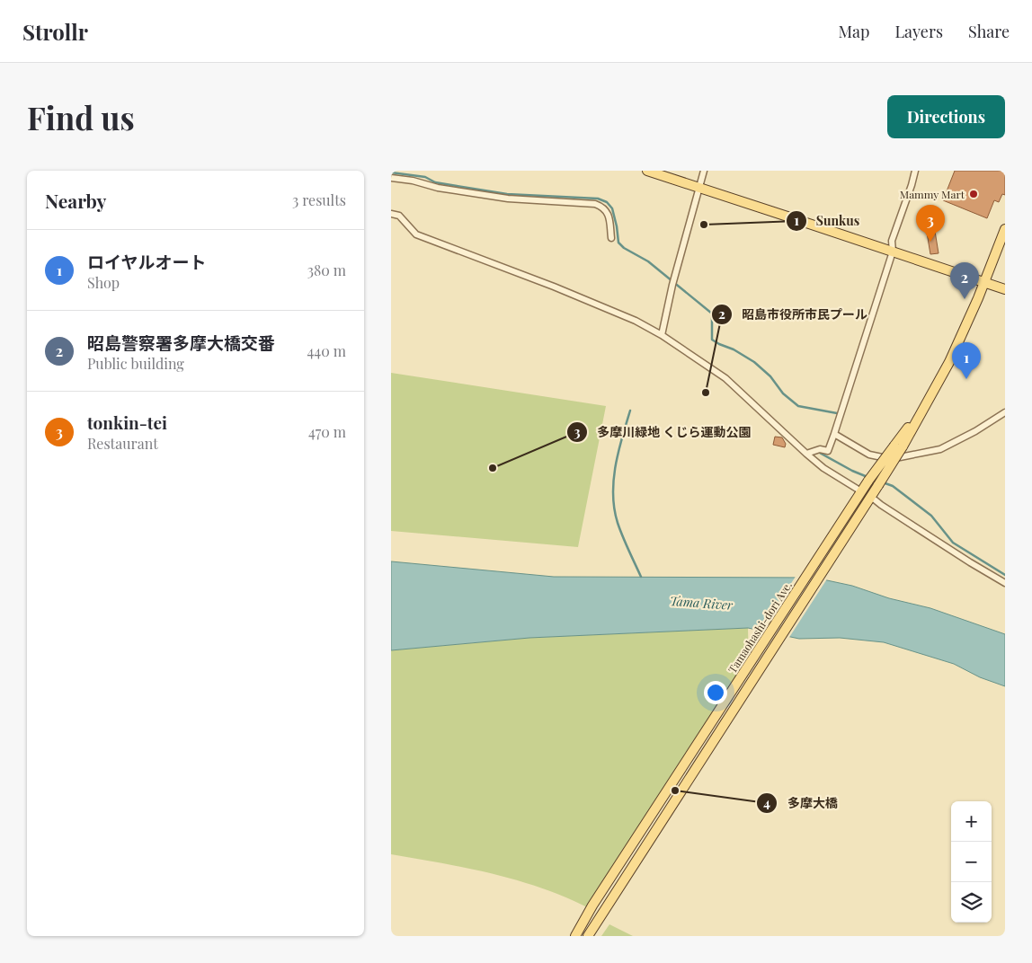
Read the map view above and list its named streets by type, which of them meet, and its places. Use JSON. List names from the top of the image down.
{
  "streets": {
    "main road": ["Tamaohashi-dori Ave."]
  },
  "water": ["Tama River"],
  "places": [
    "Mammy Mart",
    "Sunkus",
    "昭島市役所市民プール",
    "多摩川緑地 くじら運動公園",
    "多摩大橋"
  ],
  "page": {
    "header": "Strollr",
    "nav": ["Map", "Layers", "Share"],
    "buttons": "Directions",
    "title": "Find us",
    "heading": ["Nearby", "3 results"],
    "pins": ["3", "2", "1"],
    "list": [
      {
        "mark": "1",
        "name": "ロイヤルオート",
        "note": "Shop",
        "value": "380 m"
      },
      {
        "mark": "2",
        "name": "昭島警察署多摩大橋交番",
        "note": "Public building",
        "value": "440 m"
      },
      {
        "mark": "3",
        "name": "tonkin-tei",
        "note": "Restaurant",
        "value": "470 m"
      }
    ],
    "map_buttons": ["+", "−"]
  }
}
